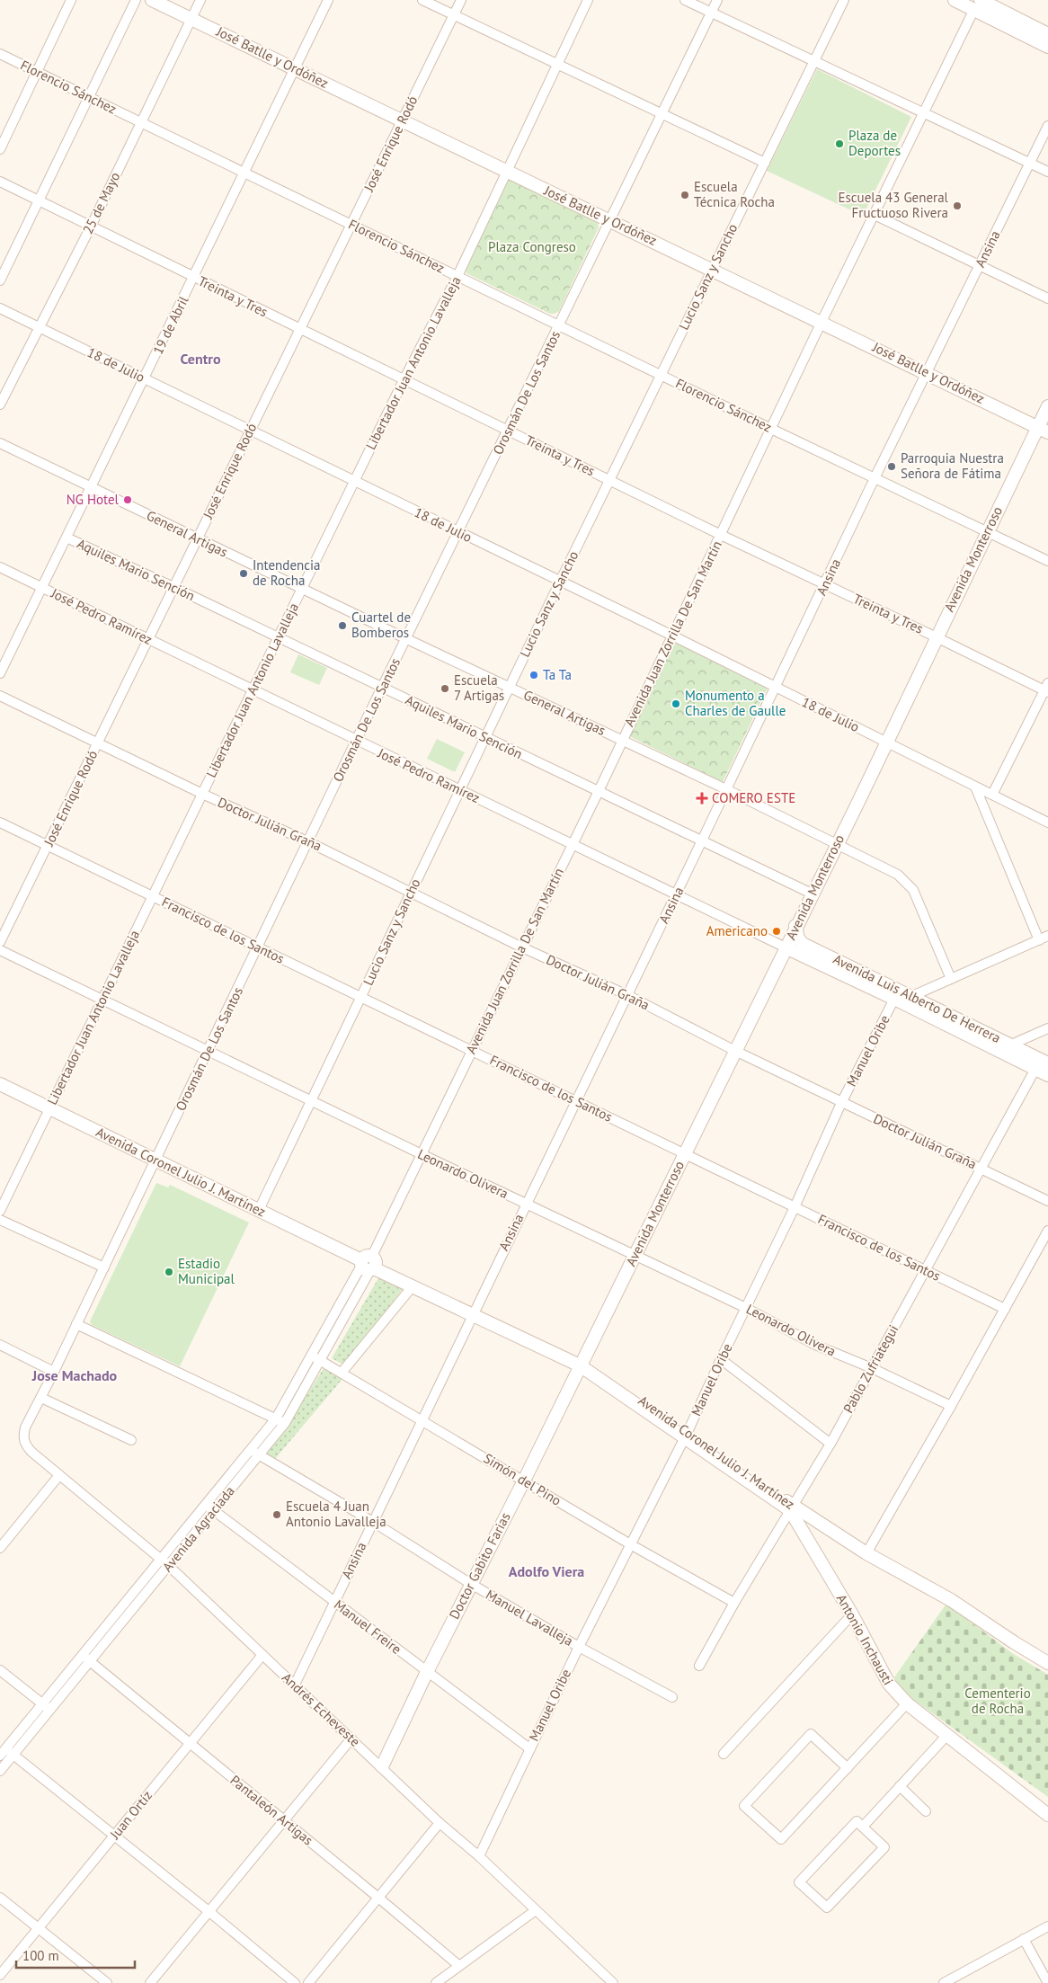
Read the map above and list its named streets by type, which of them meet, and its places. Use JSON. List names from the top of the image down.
{
  "streets": {
    "street": [
      "José Batlle y Ordóñez",
      "Florencio Sánchez",
      "José Enrique Rodó",
      "25 de Mayo",
      "Ansina",
      "Lucio Sanz y Sancho",
      "Treinta y Tres",
      "19 de Abril",
      "Libertador Juan Antonio Lavalleja",
      "18 de Julio",
      "Orosmán De Los Santos",
      "General Artigas",
      "Avenida Monterroso",
      "Aquiles Mario Sención",
      "José Pedro Ramírez",
      "Avenida Juan Zorrilla De San Martín",
      "Doctor Julián Graña",
      "Francisco de los Santos",
      "Avenida Luis Alberto De Herrera",
      "Manuel Oribe",
      "Avenida Coronel Julio J. Martínez",
      "Leonardo Olivera",
      "Pablo Zufriategui",
      "Simón del Pino",
      "Avenida Agraciada",
      "Doctor Gabito Farias",
      "Manuel Lavalleja",
      "Manuel Freire",
      "Antonio Inchausti",
      "Andrés Echeveste",
      "Pantaleón Artigas",
      "Juan Ortíz"
    ]
  },
  "crossings": [
    ["José Batlle y Ordóñez", "José Enrique Rodó"],
    ["José Batlle y Ordóñez", "25 de Mayo"],
    ["José Batlle y Ordóñez", "Ansina"],
    ["José Batlle y Ordóñez", "Lucio Sanz y Sancho"],
    ["José Batlle y Ordóñez", "19 de Abril"],
    ["José Batlle y Ordóñez", "Libertador Juan Antonio Lavalleja"],
    ["José Batlle y Ordóñez", "Orosmán De Los Santos"],
    ["José Batlle y Ordóñez", "Avenida Monterroso"],
    ["José Batlle y Ordóñez", "Avenida Juan Zorrilla De San Martín"],
    ["Florencio Sánchez", "José Enrique Rodó"],
    ["Florencio Sánchez", "25 de Mayo"],
    ["Florencio Sánchez", "Ansina"],
    ["Florencio Sánchez", "Lucio Sanz y Sancho"],
    ["Florencio Sánchez", "19 de Abril"],
    ["Florencio Sánchez", "Libertador Juan Antonio Lavalleja"],
    ["Florencio Sánchez", "Orosmán De Los Santos"],
    ["Florencio Sánchez", "Avenida Monterroso"],
    ["Florencio Sánchez", "Avenida Juan Zorrilla De San Martín"],
    ["José Enrique Rodó", "Treinta y Tres"],
    ["José Enrique Rodó", "18 de Julio"],
    ["José Enrique Rodó", "General Artigas"],
    ["José Enrique Rodó", "Aquiles Mario Sención"],
    ["José Enrique Rodó", "José Pedro Ramírez"],
    ["José Enrique Rodó", "Doctor Julián Graña"],
    ["José Enrique Rodó", "Francisco de los Santos"],
    ["25 de Mayo", "Treinta y Tres"],
    ["25 de Mayo", "18 de Julio"],
    ["Ansina", "Treinta y Tres"],
    ["Ansina", "18 de Julio"],
    ["Ansina", "General Artigas"],
    ["Ansina", "Aquiles Mario Sención"],
    ["Ansina", "José Pedro Ramírez"],
    ["Ansina", "Doctor Julián Graña"],
    ["Ansina", "Francisco de los Santos"],
    ["Ansina", "Avenida Coronel Julio J. Martínez"],
    ["Ansina", "Leonardo Olivera"],
    ["Ansina", "Simón del Pino"],
    ["Ansina", "Manuel Lavalleja"],
    ["Ansina", "Manuel Freire"],
    ["Ansina", "Andrés Echeveste"],
    ["Lucio Sanz y Sancho", "Treinta y Tres"],
    ["Lucio Sanz y Sancho", "18 de Julio"],
    ["Lucio Sanz y Sancho", "General Artigas"],
    ["Lucio Sanz y Sancho", "Aquiles Mario Sención"],
    ["Lucio Sanz y Sancho", "José Pedro Ramírez"],
    ["Lucio Sanz y Sancho", "Doctor Julián Graña"],
    ["Lucio Sanz y Sancho", "Francisco de los Santos"],
    ["Lucio Sanz y Sancho", "Avenida Coronel Julio J. Martínez"],
    ["Lucio Sanz y Sancho", "Leonardo Olivera"],
    ["Treinta y Tres", "19 de Abril"],
    ["Treinta y Tres", "Libertador Juan Antonio Lavalleja"],
    ["Treinta y Tres", "Orosmán De Los Santos"],
    ["Treinta y Tres", "Avenida Monterroso"],
    ["Treinta y Tres", "Avenida Juan Zorrilla De San Martín"],
    ["19 de Abril", "18 de Julio"],
    ["19 de Abril", "General Artigas"],
    ["19 de Abril", "Aquiles Mario Sención"],
    ["19 de Abril", "José Pedro Ramírez"],
    ["Libertador Juan Antonio Lavalleja", "18 de Julio"],
    ["Libertador Juan Antonio Lavalleja", "General Artigas"],
    ["Libertador Juan Antonio Lavalleja", "Aquiles Mario Sención"],
    ["Libertador Juan Antonio Lavalleja", "José Pedro Ramírez"],
    ["Libertador Juan Antonio Lavalleja", "Doctor Julián Graña"],
    ["Libertador Juan Antonio Lavalleja", "Francisco de los Santos"],
    ["Libertador Juan Antonio Lavalleja", "Avenida Coronel Julio J. Martínez"],
    ["Libertador Juan Antonio Lavalleja", "Leonardo Olivera"],
    ["18 de Julio", "Orosmán De Los Santos"],
    ["18 de Julio", "Avenida Monterroso"],
    ["18 de Julio", "Avenida Juan Zorrilla De San Martín"],
    ["Orosmán De Los Santos", "General Artigas"],
    ["Orosmán De Los Santos", "Aquiles Mario Sención"],
    ["Orosmán De Los Santos", "José Pedro Ramírez"],
    ["Orosmán De Los Santos", "Doctor Julián Graña"],
    ["Orosmán De Los Santos", "Francisco de los Santos"],
    ["Orosmán De Los Santos", "Avenida Coronel Julio J. Martínez"],
    ["Orosmán De Los Santos", "Leonardo Olivera"],
    ["Orosmán De Los Santos", "Andrés Echeveste"],
    ["General Artigas", "Avenida Monterroso"],
    ["General Artigas", "Avenida Juan Zorrilla De San Martín"],
    ["Avenida Monterroso", "Aquiles Mario Sención"],
    ["Avenida Monterroso", "José Pedro Ramírez"],
    ["Avenida Monterroso", "Doctor Julián Graña"],
    ["Avenida Monterroso", "Francisco de los Santos"],
    ["Avenida Monterroso", "Avenida Luis Alberto De Herrera"],
    ["Avenida Monterroso", "Avenida Coronel Julio J. Martínez"],
    ["Avenida Monterroso", "Leonardo Olivera"],
    ["Avenida Monterroso", "Doctor Gabito Farias"],
    ["Aquiles Mario Sención", "Avenida Juan Zorrilla De San Martín"],
    ["José Pedro Ramírez", "Avenida Juan Zorrilla De San Martín"],
    ["José Pedro Ramírez", "Avenida Luis Alberto De Herrera"],
    ["Avenida Juan Zorrilla De San Martín", "Doctor Julián Graña"],
    ["Avenida Juan Zorrilla De San Martín", "Francisco de los Santos"],
    ["Avenida Juan Zorrilla De San Martín", "Avenida Coronel Julio J. Martínez"],
    ["Avenida Juan Zorrilla De San Martín", "Leonardo Olivera"],
    ["Avenida Juan Zorrilla De San Martín", "Avenida Agraciada"],
    ["Doctor Julián Graña", "Manuel Oribe"],
    ["Doctor Julián Graña", "Pablo Zufriategui"],
    ["Francisco de los Santos", "Manuel Oribe"],
    ["Francisco de los Santos", "Pablo Zufriategui"],
    ["Avenida Luis Alberto De Herrera", "Manuel Oribe"],
    ["Avenida Luis Alberto De Herrera", "Pablo Zufriategui"],
    ["Manuel Oribe", "Avenida Coronel Julio J. Martínez"],
    ["Manuel Oribe", "Leonardo Olivera"],
    ["Manuel Oribe", "Simón del Pino"],
    ["Manuel Oribe", "Manuel Lavalleja"],
    ["Manuel Oribe", "Manuel Freire"],
    ["Manuel Oribe", "Andrés Echeveste"],
    ["Avenida Coronel Julio J. Martínez", "Pablo Zufriategui"],
    ["Avenida Coronel Julio J. Martínez", "Avenida Agraciada"],
    ["Avenida Coronel Julio J. Martínez", "Doctor Gabito Farias"],
    ["Avenida Coronel Julio J. Martínez", "Antonio Inchausti"],
    ["Leonardo Olivera", "Pablo Zufriategui"],
    ["Pablo Zufriategui", "Simón del Pino"],
    ["Pablo Zufriategui", "Antonio Inchausti"],
    ["Simón del Pino", "Avenida Agraciada"],
    ["Simón del Pino", "Doctor Gabito Farias"],
    ["Avenida Agraciada", "Manuel Lavalleja"],
    ["Avenida Agraciada", "Manuel Freire"],
    ["Avenida Agraciada", "Andrés Echeveste"],
    ["Avenida Agraciada", "Pantaleón Artigas"],
    ["Doctor Gabito Farias", "Manuel Lavalleja"],
    ["Doctor Gabito Farias", "Manuel Freire"],
    ["Doctor Gabito Farias", "Andrés Echeveste"],
    ["Andrés Echeveste", "Juan Ortíz"],
    ["Pantaleón Artigas", "Juan Ortíz"]
  ],
  "districts": ["Centro", "Jose Machado", "Adolfo Viera"],
  "parks": ["Plaza Congreso", "Cementerio de Rocha"],
  "places": {
    "other": [
      "Plaza de Deportes",
      "Escuela Técnica Rocha",
      "Escuela 43 General Fructuoso Rivera",
      "Parroquia Nuestra Señora de Fátima",
      "NG Hotel",
      "Intendencia de Rocha",
      "Cuartel de Bomberos",
      "Ta Ta",
      "Escuela 7 Artigas",
      "Monumento a Charles de Gaulle",
      "Americano",
      "Estadio Municipal",
      "Escuela 4 Juan Antonio Lavalleja"
    ],
    "health": ["COMERO ESTE"]
  },
  "scale_bar": "100 m"
}
